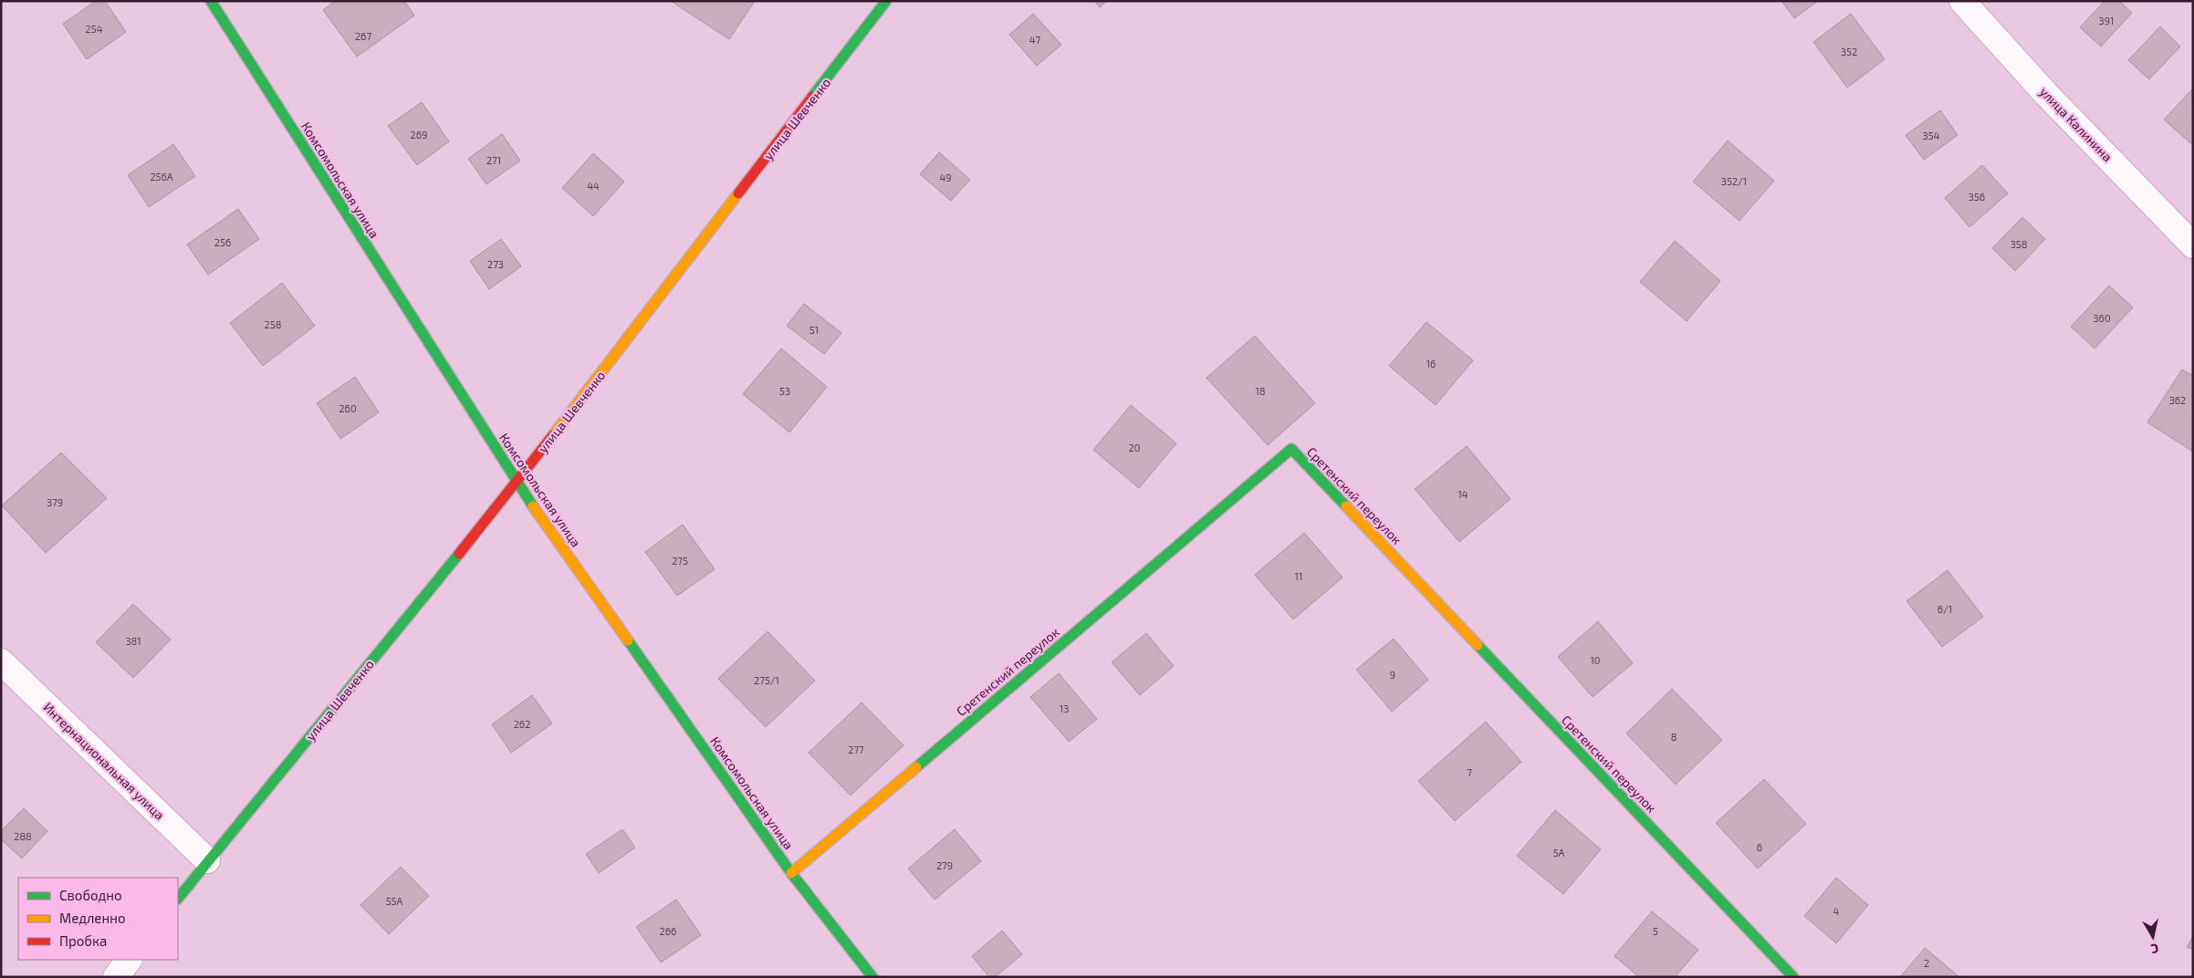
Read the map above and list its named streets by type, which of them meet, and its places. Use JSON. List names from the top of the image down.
{
  "streets": {
    "street": [
      "улица Шевченко",
      "улица Калинина",
      "Комсомольская улица",
      "Сретенский переулок",
      "Интернациональная улица"
    ]
  },
  "crossings": [
    ["улица Шевченко", "Комсомольская улица"],
    ["улица Шевченко", "Интернациональная улица"],
    ["Комсомольская улица", "Сретенский переулок"]
  ],
  "house_numbers": [
    "391",
    "254",
    "267",
    "47",
    "352",
    "269",
    "354",
    "271",
    "256А",
    "49",
    "352/1",
    "44",
    "356",
    "256",
    "358",
    "273",
    "360",
    "258",
    "51",
    "16",
    "53",
    "18",
    "362",
    "260",
    "20",
    "14",
    "379",
    "275",
    "11",
    "6/1",
    "381",
    "10",
    "9",
    "275/1",
    "13",
    "262",
    "8",
    "277",
    "7",
    "288",
    "6",
    "5А",
    "279",
    "55А",
    "4",
    "266",
    "5",
    "2"
  ],
  "legend": ["Свободно", "Медленно", "Пробка"],
  "north": "bottom"
}
